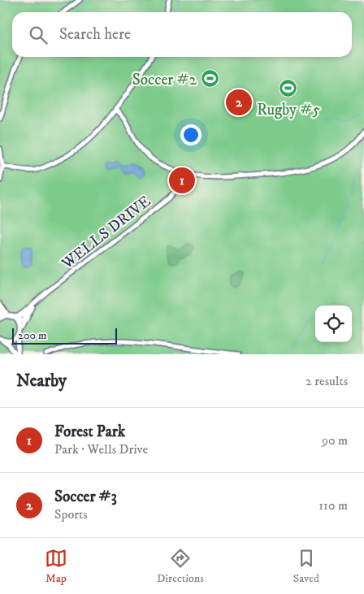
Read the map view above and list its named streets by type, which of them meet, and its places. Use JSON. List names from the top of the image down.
{
  "streets": {
    "street": ["WELLS DRIVE"]
  },
  "places": {
    "sports": ["Soccer #2", "Rugby #5"]
  },
  "scale_bar": "200 m",
  "page": {
    "search": "Search here",
    "pins": ["2", "1"],
    "scale": "200 m",
    "heading": ["Nearby", "2 results"],
    "list": [
      {
        "mark": "1",
        "name": "Forest Park",
        "note": "Park · Wells Drive",
        "value": "90 m"
      },
      {
        "mark": "2",
        "name": "Soccer #3",
        "note": "Sports",
        "value": "110 m"
      }
    ],
    "nav": ["Map", "Directions", "Saved"]
  }
}
